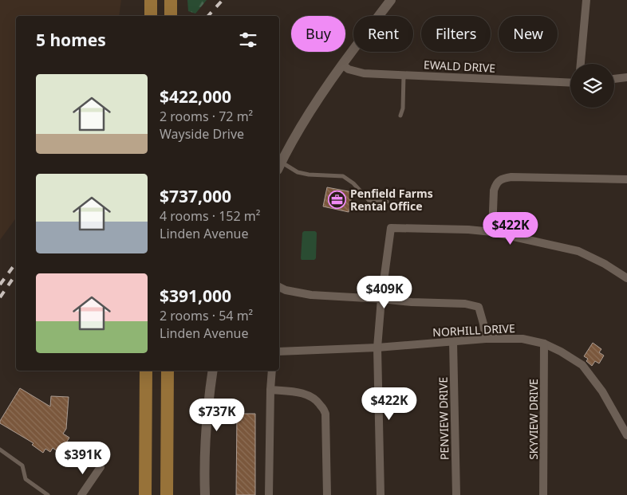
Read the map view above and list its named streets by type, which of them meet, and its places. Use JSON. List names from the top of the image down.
{
  "streets": {
    "street": [
      "EWALD DRIVE",
      "NORHILL DRIVE",
      "PENVIEW DRIVE",
      "SKYVIEW DRIVE"
    ]
  },
  "crossings": [
    ["NORHILL DRIVE", "PENVIEW DRIVE"],
    ["NORHILL DRIVE", "SKYVIEW DRIVE"]
  ],
  "places": {
    "office": ["Penfield Farms Rental Office"]
  },
  "page": {
    "chip": [
      "Buy",
      "Rent",
      "Filters",
      "New"
    ],
    "heading": "5 homes",
    "list": [
      {
        "name": "$422,000",
        "note": "2 rooms · 72 m² · Wayside Drive"
      },
      {
        "name": "$737,000",
        "note": "4 rooms · 152 m² · Linden Avenue"
      },
      {
        "name": "$391,000",
        "note": "2 rooms · 54 m² · Linden Avenue"
      }
    ],
    "price": [
      "$422K",
      "$409K",
      "$422K",
      "$737K",
      "$391K"
    ]
  }
}
